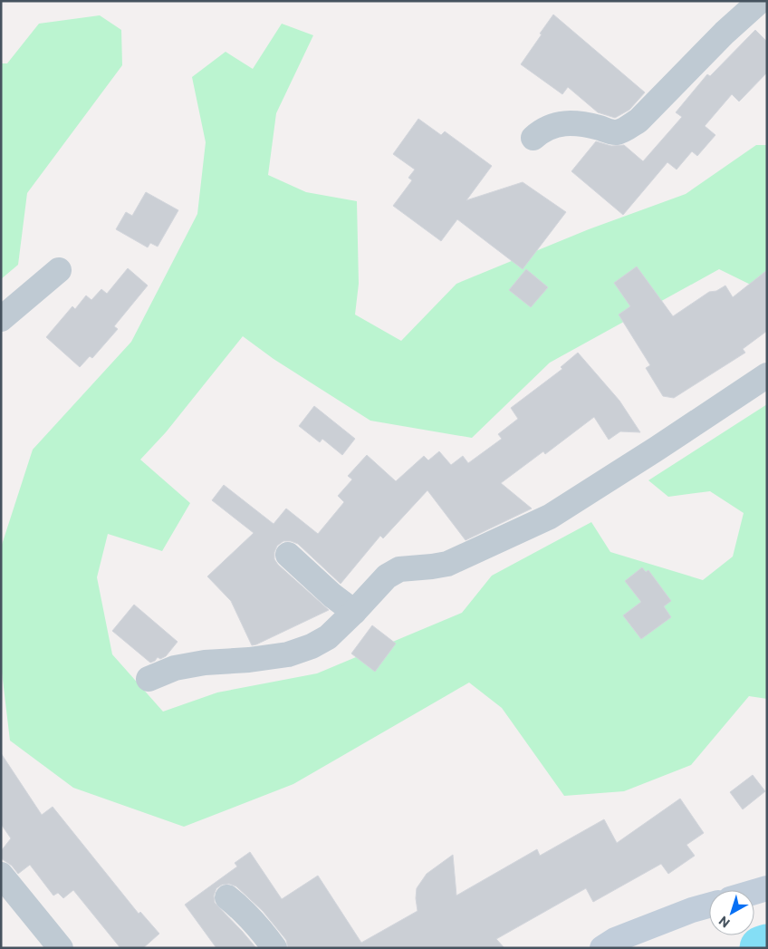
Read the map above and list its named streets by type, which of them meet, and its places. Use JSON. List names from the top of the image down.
{
  "north": "bottom left"
}
